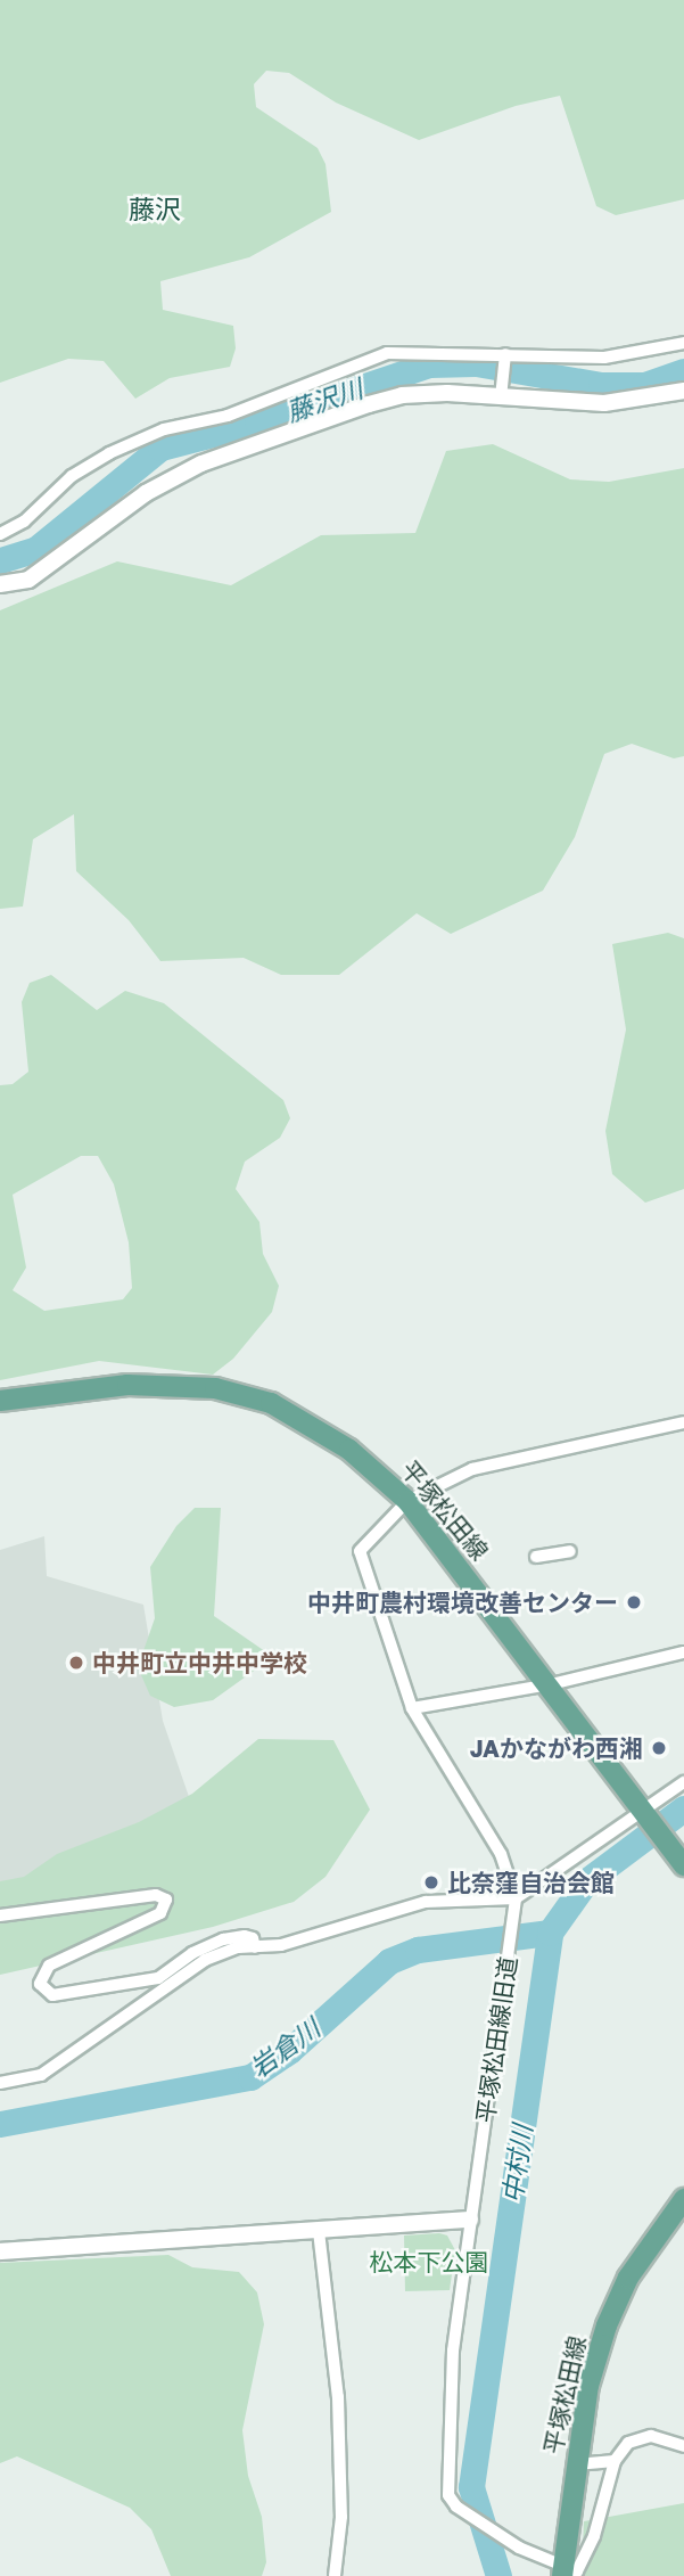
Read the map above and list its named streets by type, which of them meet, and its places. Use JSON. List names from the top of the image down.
{
  "streets": {
    "main road": ["平塚松田線"],
    "street": ["平塚松田線旧道"]
  },
  "crossings": [
    ["平塚松田線", "平塚松田線旧道"]
  ],
  "districts": ["藤沢"],
  "water": ["藤沢川", "岩倉川", "中村川"],
  "parks": ["松本下公園"],
  "places": [
    "中井町農村環境改善センター",
    "中井町立中井中学校",
    "JAかながわ西湘",
    "比奈窪自治会館"
  ]
}
